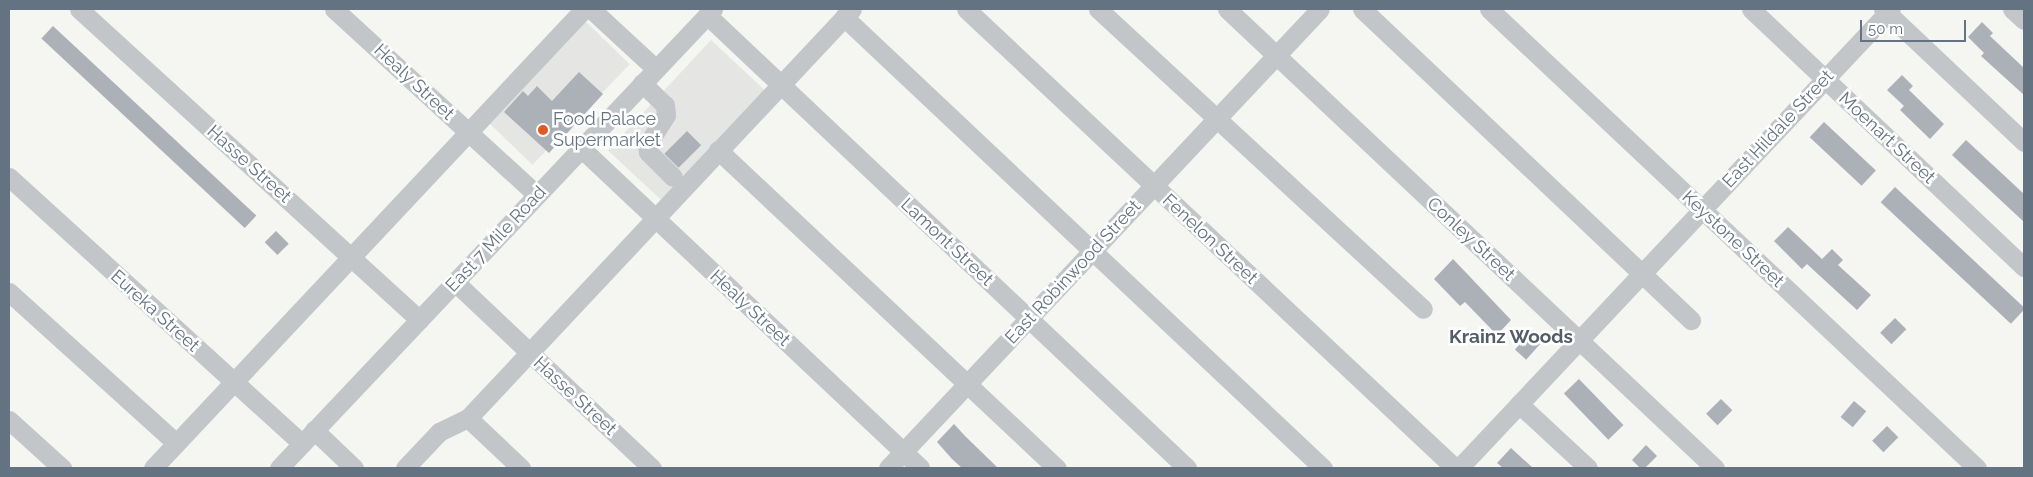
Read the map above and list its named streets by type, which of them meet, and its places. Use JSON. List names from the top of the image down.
{
  "streets": {
    "street": [
      "Healy Street",
      "East Hildale Street",
      "Moenart Street",
      "Hasse Street",
      "East 7 Mile Road",
      "Fenelon Street",
      "Conley Street",
      "Keystone Street",
      "Lamont Street",
      "East Robinwood Street",
      "Eureka Street"
    ]
  },
  "crossings": [
    ["Healy Street", "East 7 Mile Road"],
    ["Healy Street", "East Robinwood Street"],
    ["East Hildale Street", "Moenart Street"],
    ["East Hildale Street", "Conley Street"],
    ["East Hildale Street", "Keystone Street"],
    ["Hasse Street", "East 7 Mile Road"],
    ["East 7 Mile Road", "Lamont Street"],
    ["East 7 Mile Road", "Eureka Street"],
    ["Fenelon Street", "East Robinwood Street"],
    ["Conley Street", "East Robinwood Street"],
    ["Lamont Street", "East Robinwood Street"]
  ],
  "districts": ["Krainz Woods"],
  "places": ["Food Palace Supermarket"],
  "scale_bar": "50 m"
}
